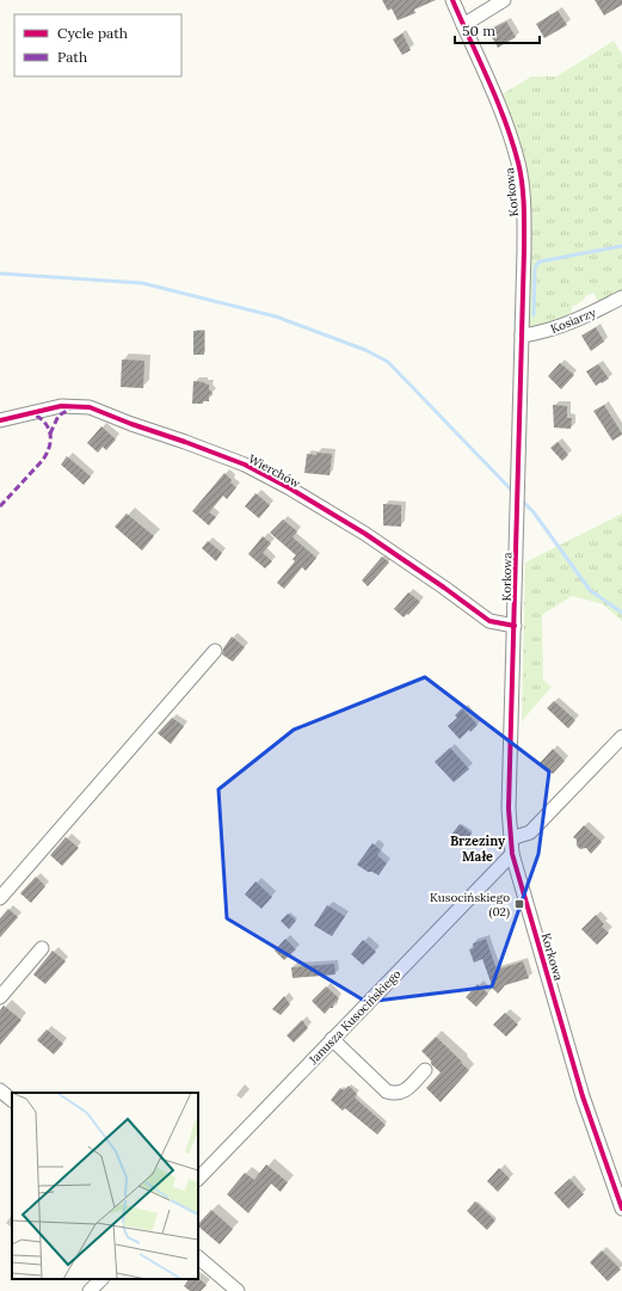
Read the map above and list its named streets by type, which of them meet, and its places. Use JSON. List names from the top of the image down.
{
  "streets": {
    "street": [
      "Korkowa",
      "Kosiarzy",
      "Wierchów",
      "Janusza Kusocińskiego"
    ]
  },
  "crossings": [
    ["Korkowa", "Kosiarzy"],
    ["Korkowa", "Wierchów"],
    ["Korkowa", "Janusza Kusocińskiego"]
  ],
  "districts": ["Brzeziny Małe"],
  "places": {
    "transit": ["Kusocińskiego (02)"]
  },
  "legend": ["Cycle path", "Path"],
  "scale_bar": "50 m"
}
